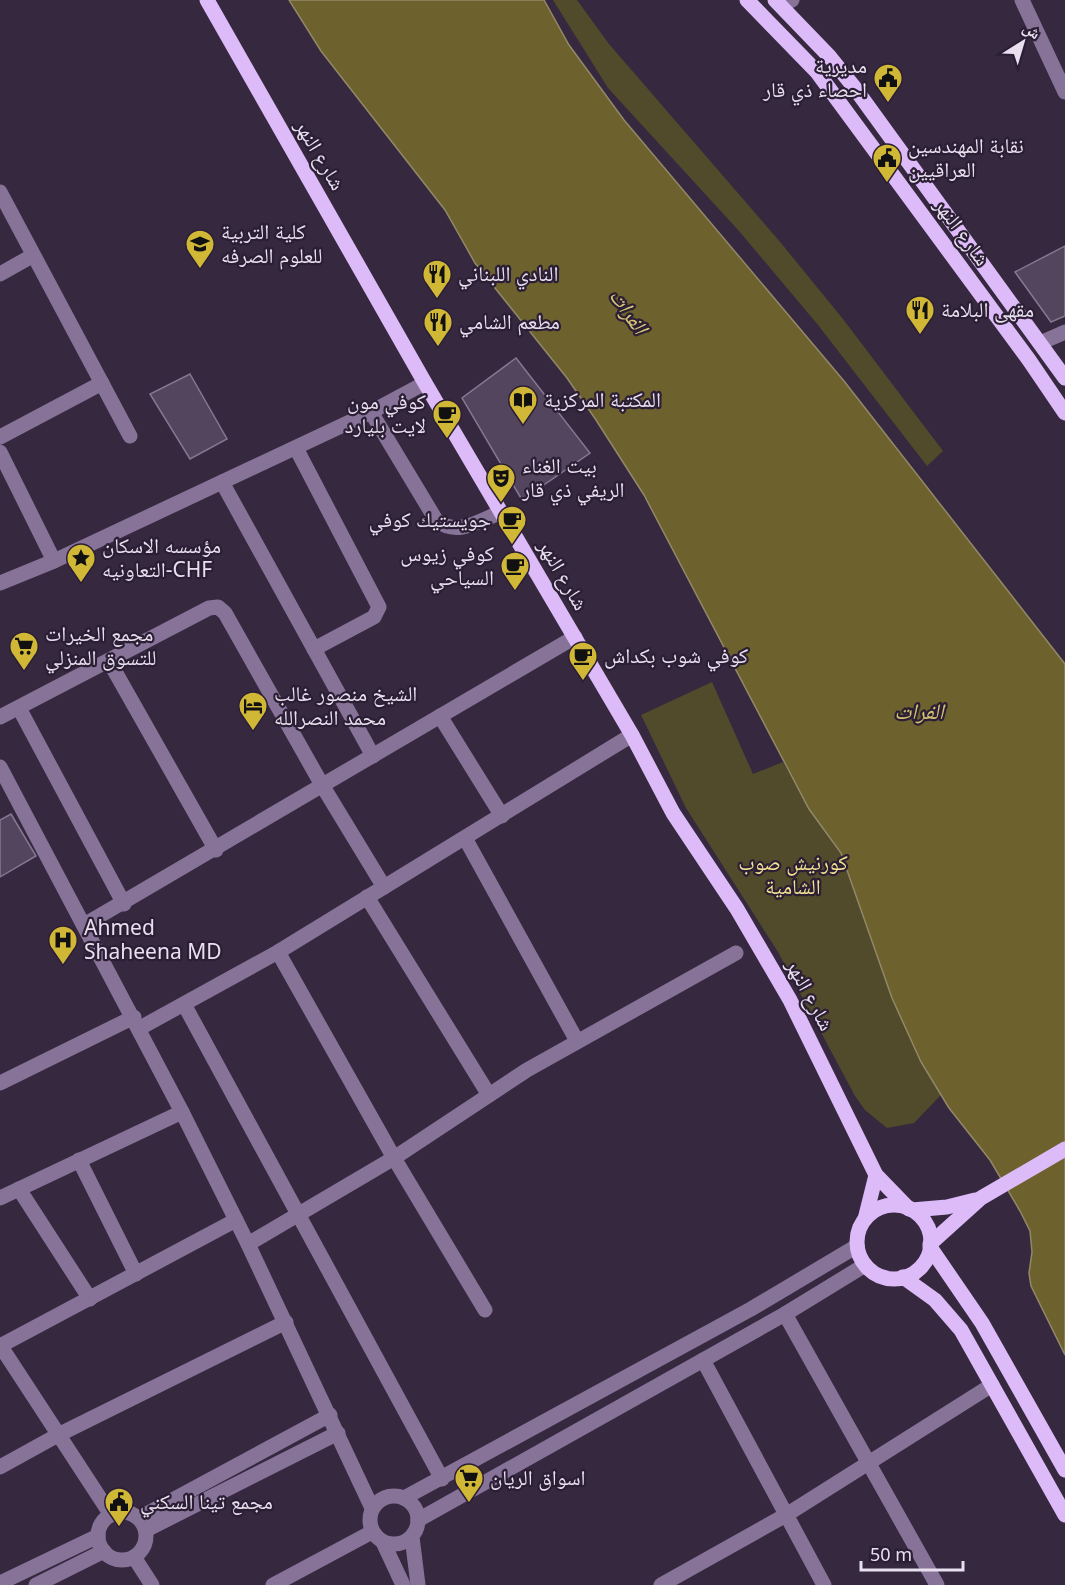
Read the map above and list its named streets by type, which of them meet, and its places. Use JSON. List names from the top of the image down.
{
  "streets": {
    "main road": ["شارع النهر"]
  },
  "water": ["الفرات"],
  "parks": ["كورنيش صوب الشامية"],
  "places": {
    "public building": ["مديرية احصاء ذي قار", "نقابة المهندسين العراقيين", "مجمع تينا السكني"],
    "school or university": ["كلية التربية للعلوم الصرفه"],
    "restaurant": ["النادي اللبناني", "مقهى البلامة", "مطعم الشامي"],
    "library": ["المكتبة المركزية"],
    "cafe": [
      "كوفي مون لايت بليارد",
      "جويستيك كوفي",
      "كوفي زيوس السياحي",
      "كوفي شوب بكداش"
    ],
    "theatre": ["بيت الغناء الريفي ذي قار"],
    "place": ["مؤسسه الاسكان التعاونيه-CHF"],
    "supermarket": ["مجمع الخيرات للتسوق المنزلي", "اسواق الريان"],
    "hotel": ["الشيخ منصور غالب محمد النصرالله"],
    "hospital": ["Ahmed Shaheena MD"]
  },
  "scale_bar": "50 m",
  "north": "top right"
}
